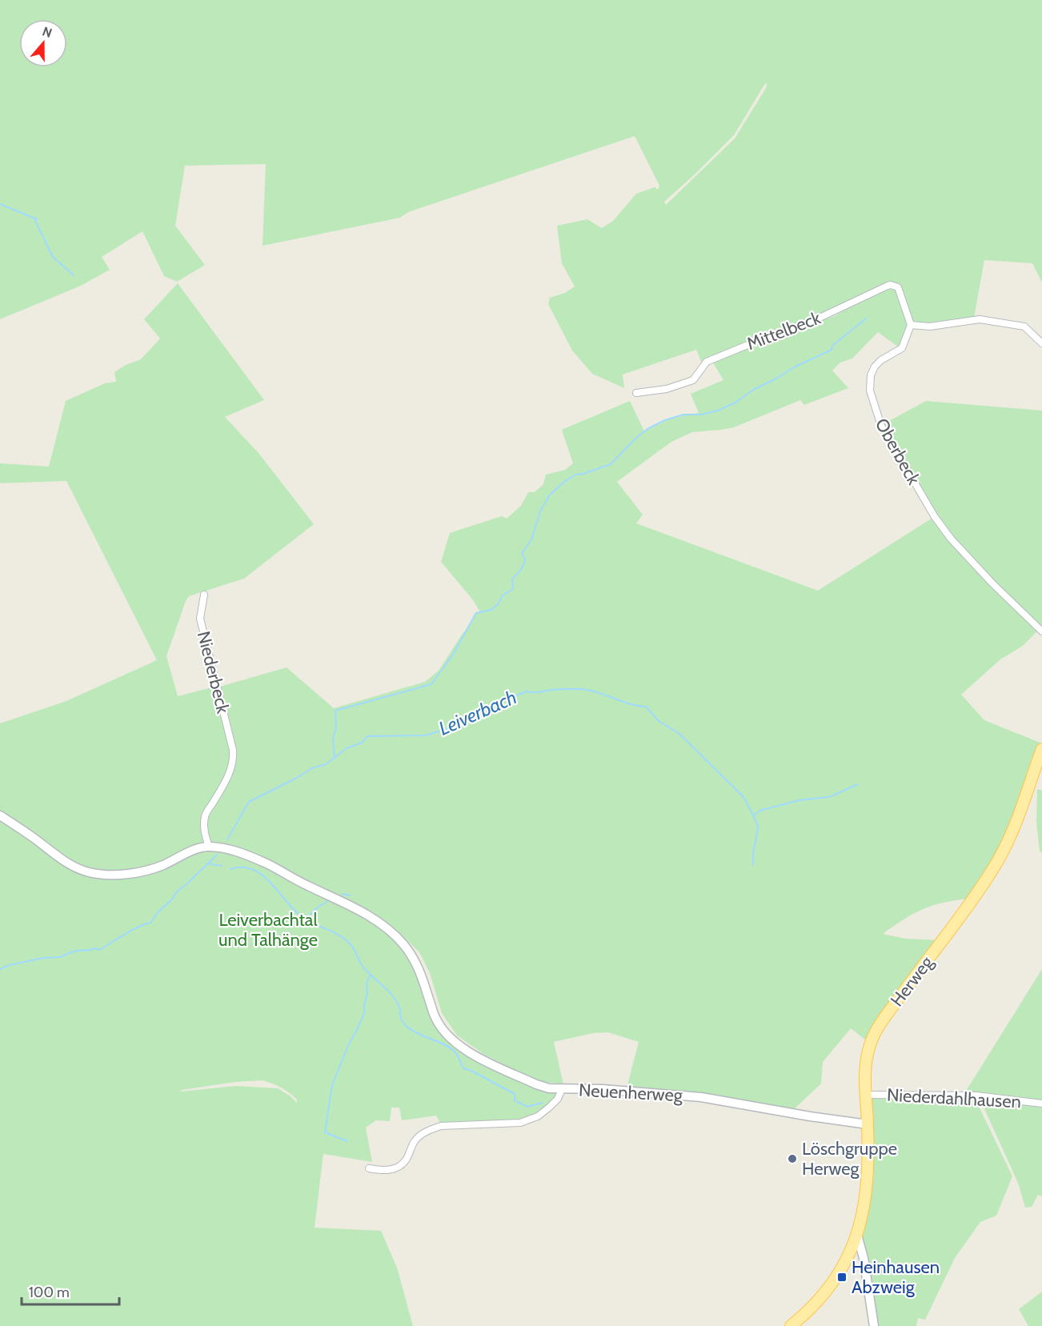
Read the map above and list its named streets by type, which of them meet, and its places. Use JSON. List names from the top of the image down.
{
  "streets": {
    "main road": ["Herweg"],
    "street": [
      "Mittelbeck",
      "Oberbeck",
      "Niederbeck",
      "Neuenherweg",
      "Niederdahlhausen"
    ]
  },
  "crossings": [
    ["Mittelbeck", "Oberbeck"],
    ["Herweg", "Neuenherweg"],
    ["Herweg", "Niederdahlhausen"]
  ],
  "water": ["Leiverbach"],
  "parks": ["Leiverbachtal und Talhänge"],
  "places": {
    "other": ["Löschgruppe Herweg"],
    "transit": ["Heinhausen Abzweig"]
  },
  "scale_bar": "100 m",
  "north": "top"
}
